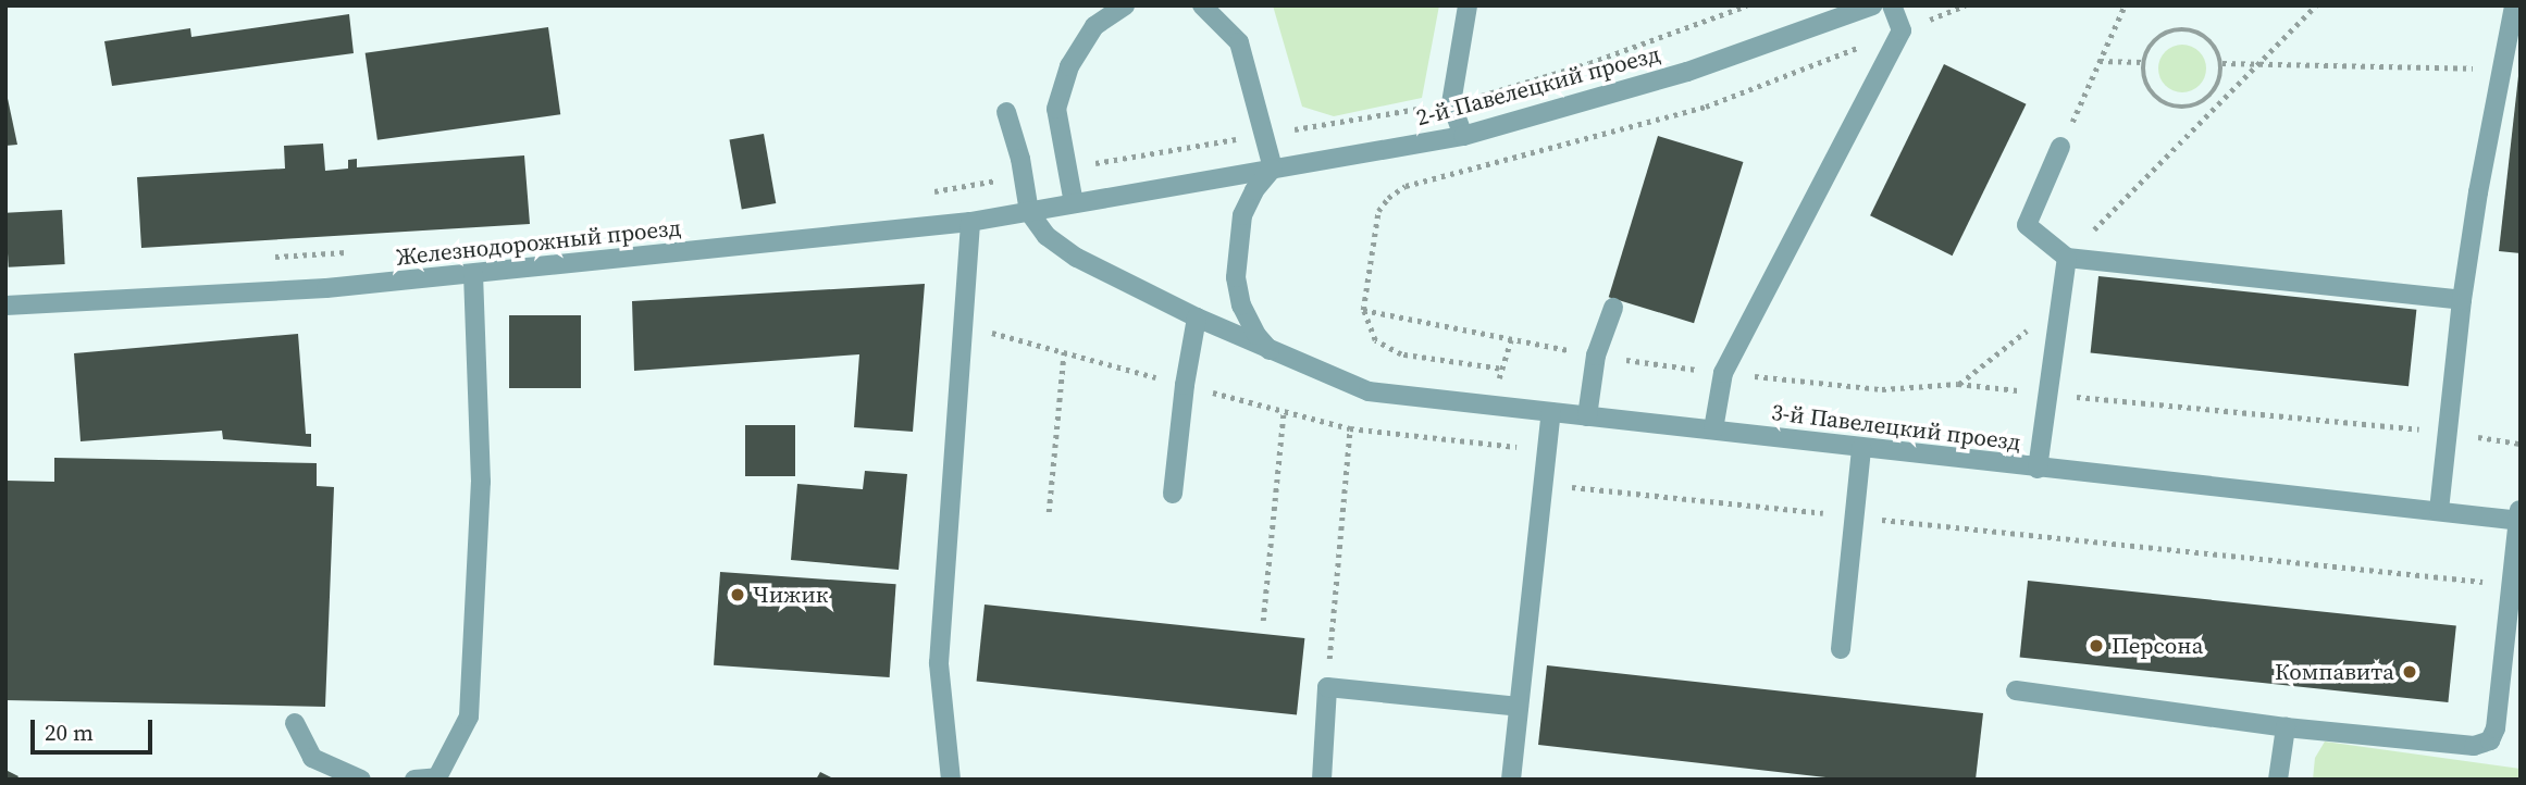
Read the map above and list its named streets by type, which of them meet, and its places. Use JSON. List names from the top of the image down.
{
  "streets": {
    "street": ["2-й Павелецкий проезд", "Железнодорожный проезд", "3-й Павелецкий проезд"]
  },
  "crossings": [
    ["2-й Павелецкий проезд", "Железнодорожный проезд"],
    ["Железнодорожный проезд", "3-й Павелецкий проезд"]
  ],
  "places": ["Чижик", "Персона", "Компавита"],
  "scale_bar": "20 m"
}
